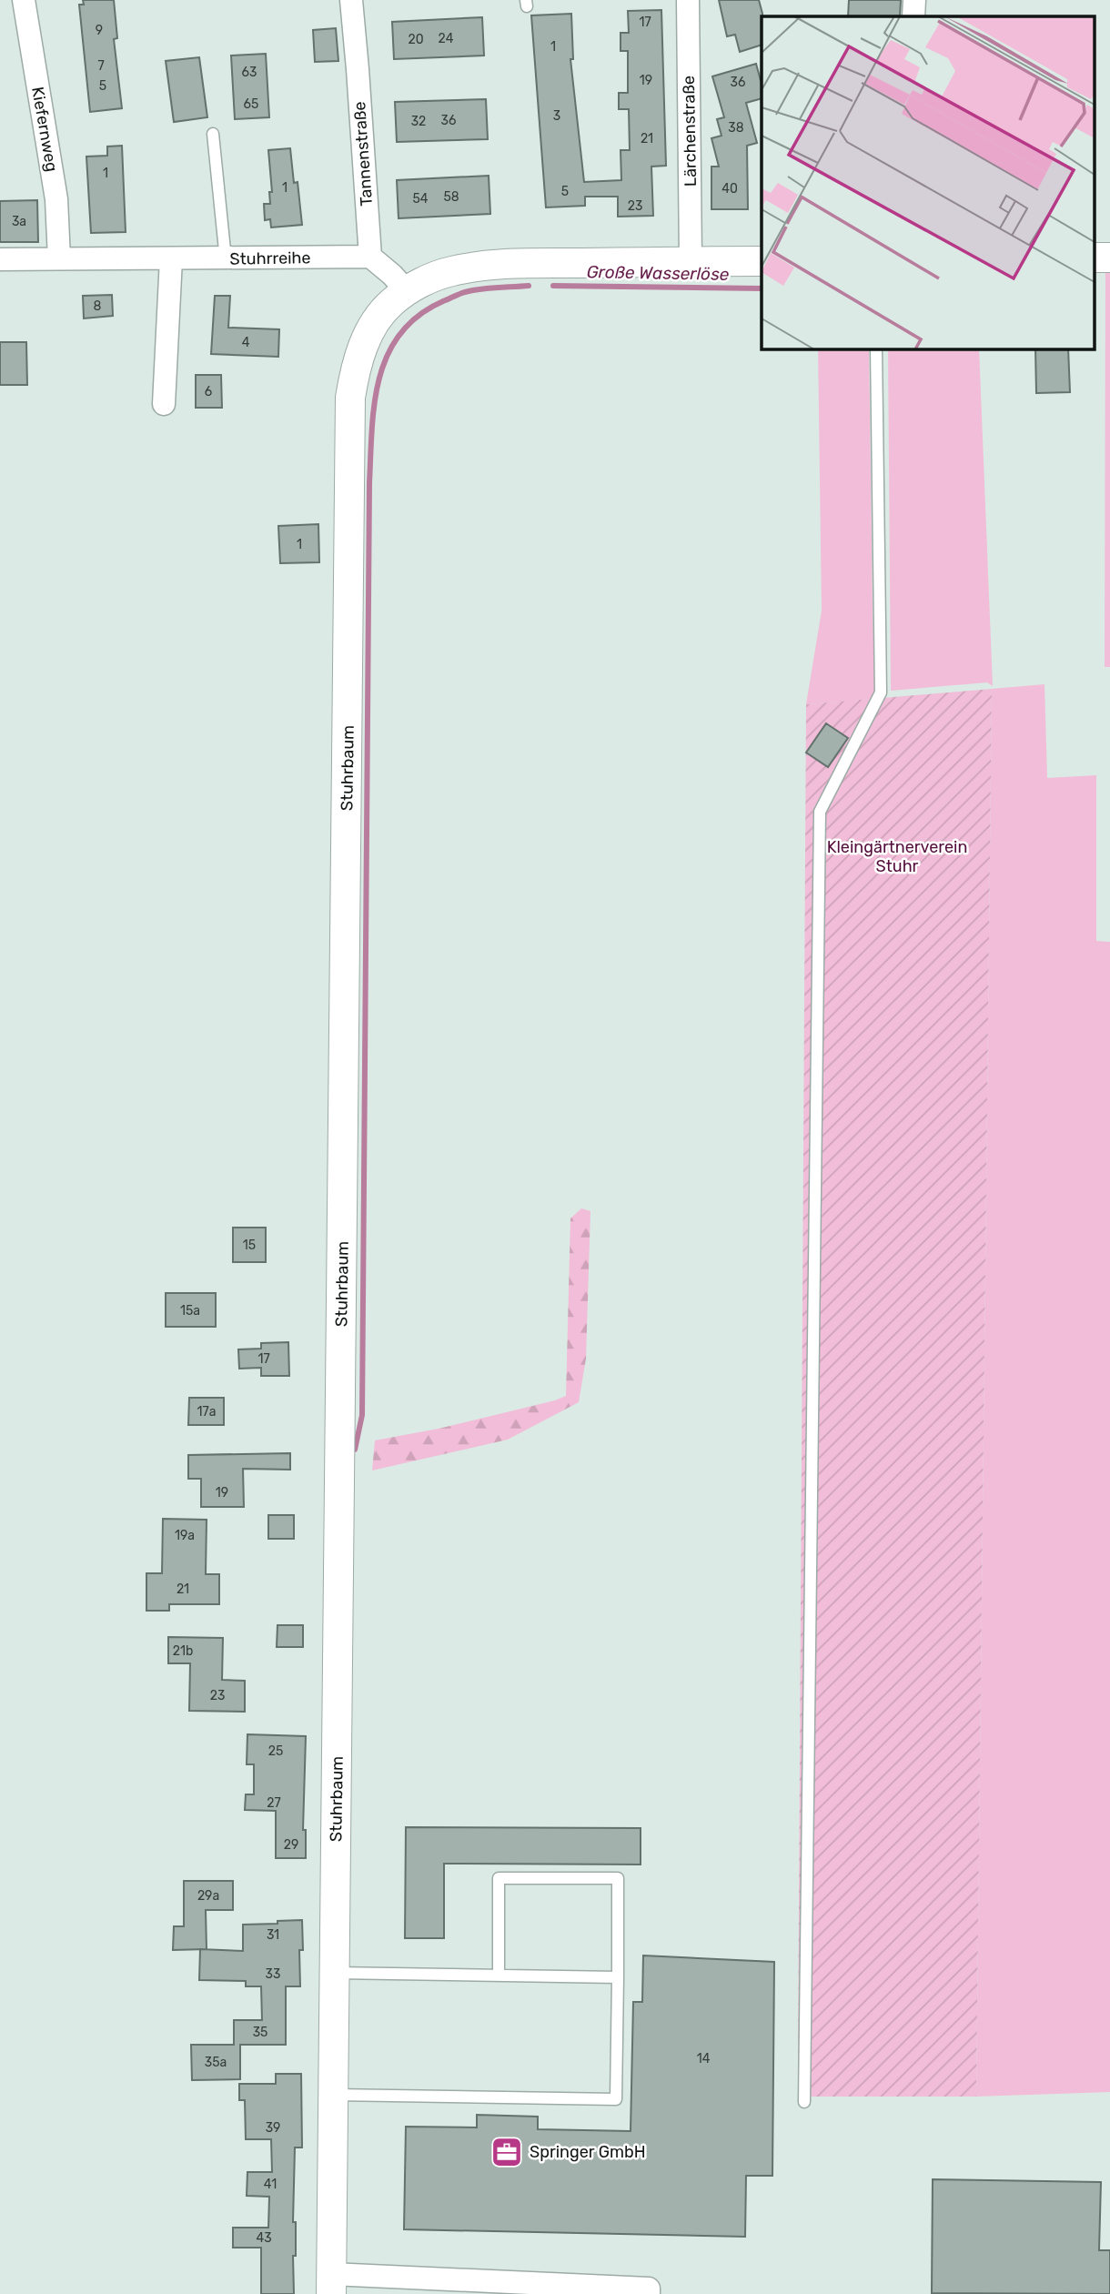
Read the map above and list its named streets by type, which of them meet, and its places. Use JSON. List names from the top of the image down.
{
  "streets": {
    "street": [
      "Kiefernweg",
      "Lärchenstraße",
      "Tannenstraße",
      "Stuhrreihe",
      "Stuhrbaum"
    ]
  },
  "crossings": [
    ["Kiefernweg", "Stuhrreihe"],
    ["Lärchenstraße", "Stuhrbaum"],
    ["Tannenstraße", "Stuhrreihe"]
  ],
  "water": ["Große Wasserlöse"],
  "parks": ["Kleingärtnerverein Stuhr"],
  "places": {
    "office": ["Springer GmbH"]
  },
  "house_numbers": [
    "17",
    "9",
    "24",
    "20",
    "1",
    "7",
    "63",
    "19",
    "36",
    "5",
    "65",
    "3",
    "36",
    "32",
    "38",
    "21",
    "1",
    "1",
    "40",
    "5",
    "58",
    "54",
    "23",
    "3a",
    "8",
    "4",
    "6",
    "1",
    "15",
    "15a",
    "17",
    "17a",
    "19",
    "19a",
    "21",
    "21b",
    "23",
    "25",
    "27",
    "29",
    "29a",
    "31",
    "33",
    "35",
    "14",
    "35a",
    "39",
    "41",
    "43"
  ]
}
